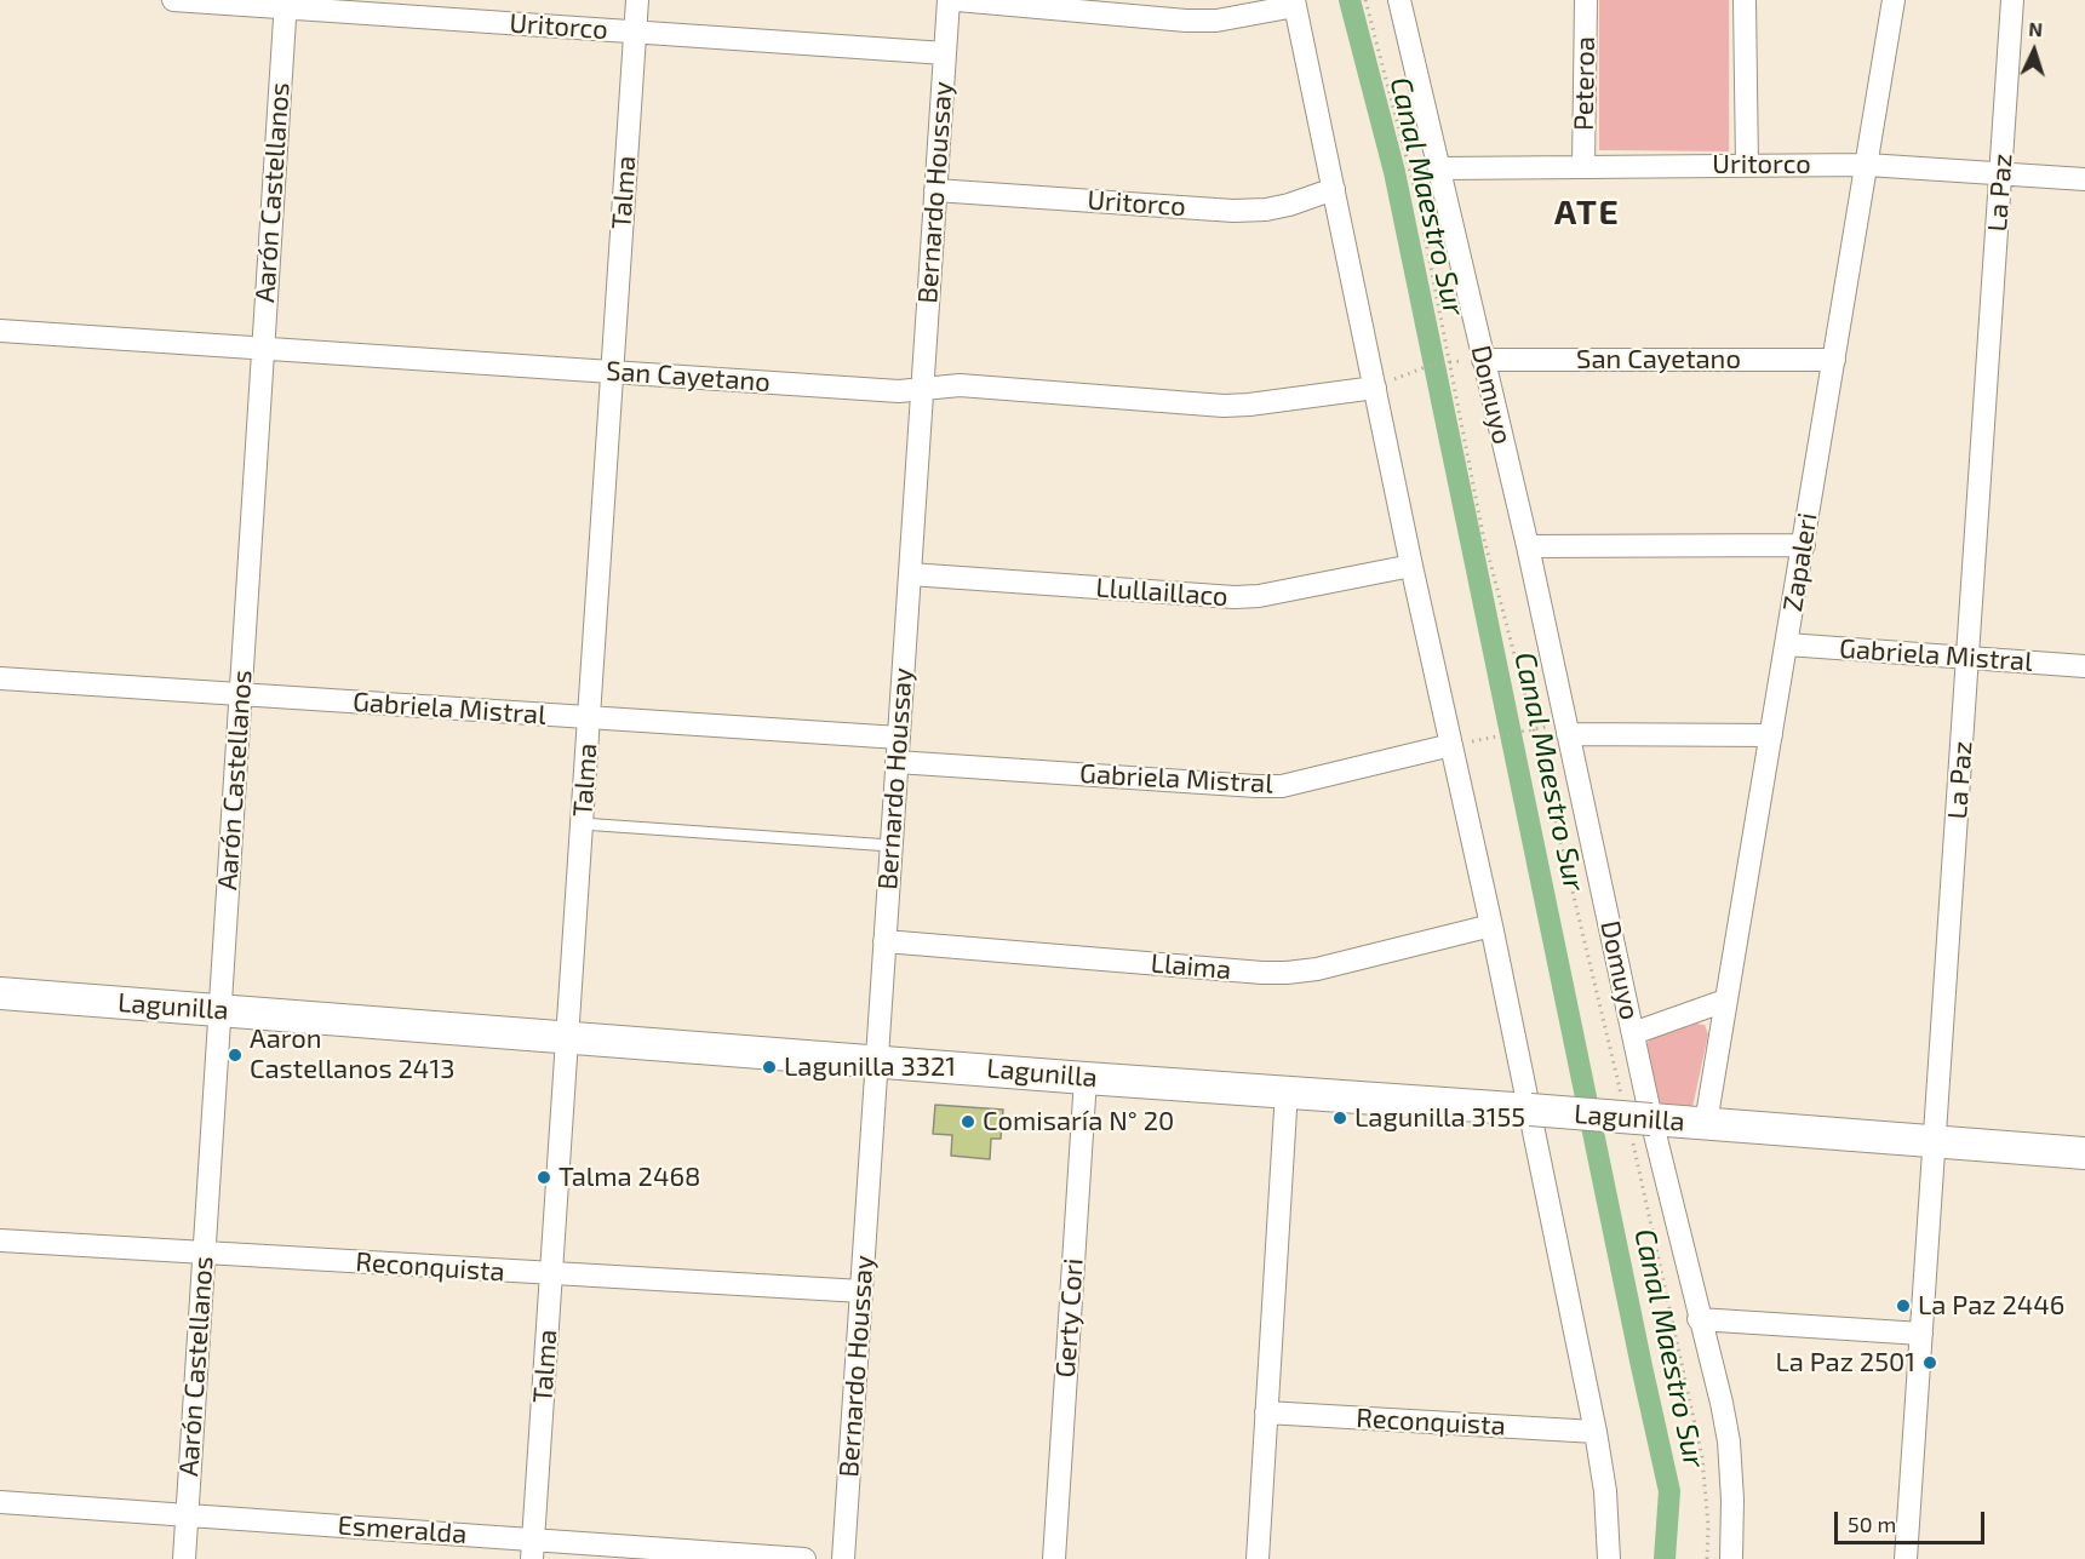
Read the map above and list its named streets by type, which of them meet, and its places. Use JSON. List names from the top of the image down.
{
  "streets": {
    "main road": ["Lagunilla"],
    "street": [
      "Uritorco",
      "Peteroa",
      "Aarón Castellanos",
      "Talma",
      "Bernardo Houssay",
      "La Paz",
      "San Cayetano",
      "Domuyo",
      "Zapaleri",
      "Llullaillaco",
      "Gabriela Mistral",
      "Llaima",
      "Reconquista",
      "Gerty Cori",
      "Esmeralda"
    ]
  },
  "crossings": [
    ["Uritorco", "Peteroa"],
    ["Uritorco", "Aarón Castellanos"],
    ["Uritorco", "Talma"],
    ["Uritorco", "Bernardo Houssay"],
    ["Uritorco", "La Paz"],
    ["Uritorco", "Domuyo"],
    ["Uritorco", "Zapaleri"],
    ["Aarón Castellanos", "San Cayetano"],
    ["Aarón Castellanos", "Gabriela Mistral"],
    ["Aarón Castellanos", "Lagunilla"],
    ["Aarón Castellanos", "Reconquista"],
    ["Aarón Castellanos", "Esmeralda"],
    ["Talma", "San Cayetano"],
    ["Talma", "Gabriela Mistral"],
    ["Talma", "Lagunilla"],
    ["Talma", "Reconquista"],
    ["Talma", "Esmeralda"],
    ["Bernardo Houssay", "San Cayetano"],
    ["Bernardo Houssay", "Llullaillaco"],
    ["Bernardo Houssay", "Gabriela Mistral"],
    ["Bernardo Houssay", "Llaima"],
    ["Bernardo Houssay", "Lagunilla"],
    ["Bernardo Houssay", "Reconquista"],
    ["La Paz", "Gabriela Mistral"],
    ["La Paz", "Lagunilla"],
    ["San Cayetano", "Domuyo"],
    ["San Cayetano", "Zapaleri"],
    ["Domuyo", "Lagunilla"],
    ["Zapaleri", "Gabriela Mistral"],
    ["Zapaleri", "Lagunilla"],
    ["Lagunilla", "Gerty Cori"]
  ],
  "districts": ["ATE"],
  "water": ["Canal Maestro Sur"],
  "places": [
    "Aaron Castellanos 2413",
    "Lagunilla 3321",
    "Lagunilla 3155",
    "Comisaría N° 20",
    "Talma 2468",
    "La Paz 2446",
    "La Paz 2501"
  ],
  "scale_bar": "50 m",
  "north": "top"
}
